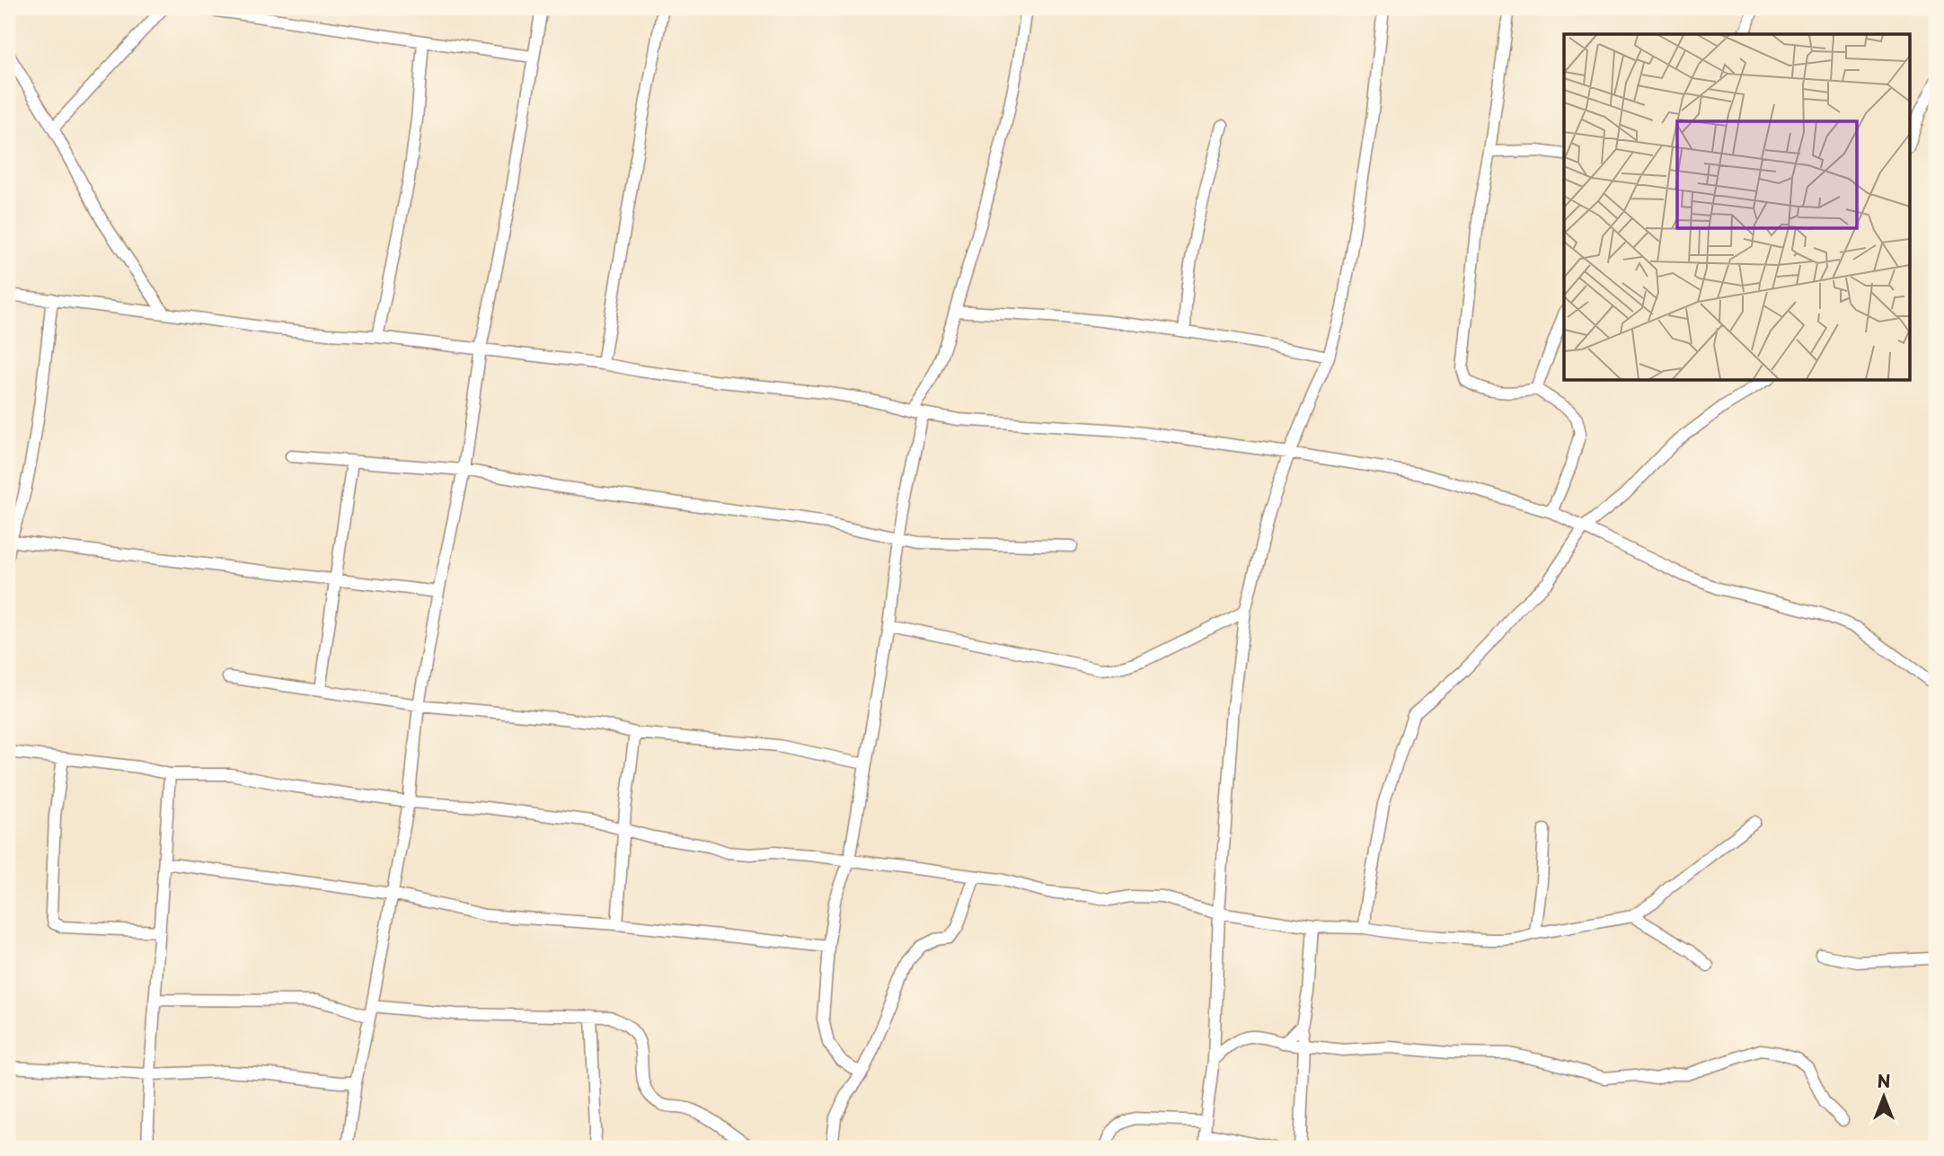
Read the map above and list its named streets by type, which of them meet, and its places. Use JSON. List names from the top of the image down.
{
  "north": "top"
}
